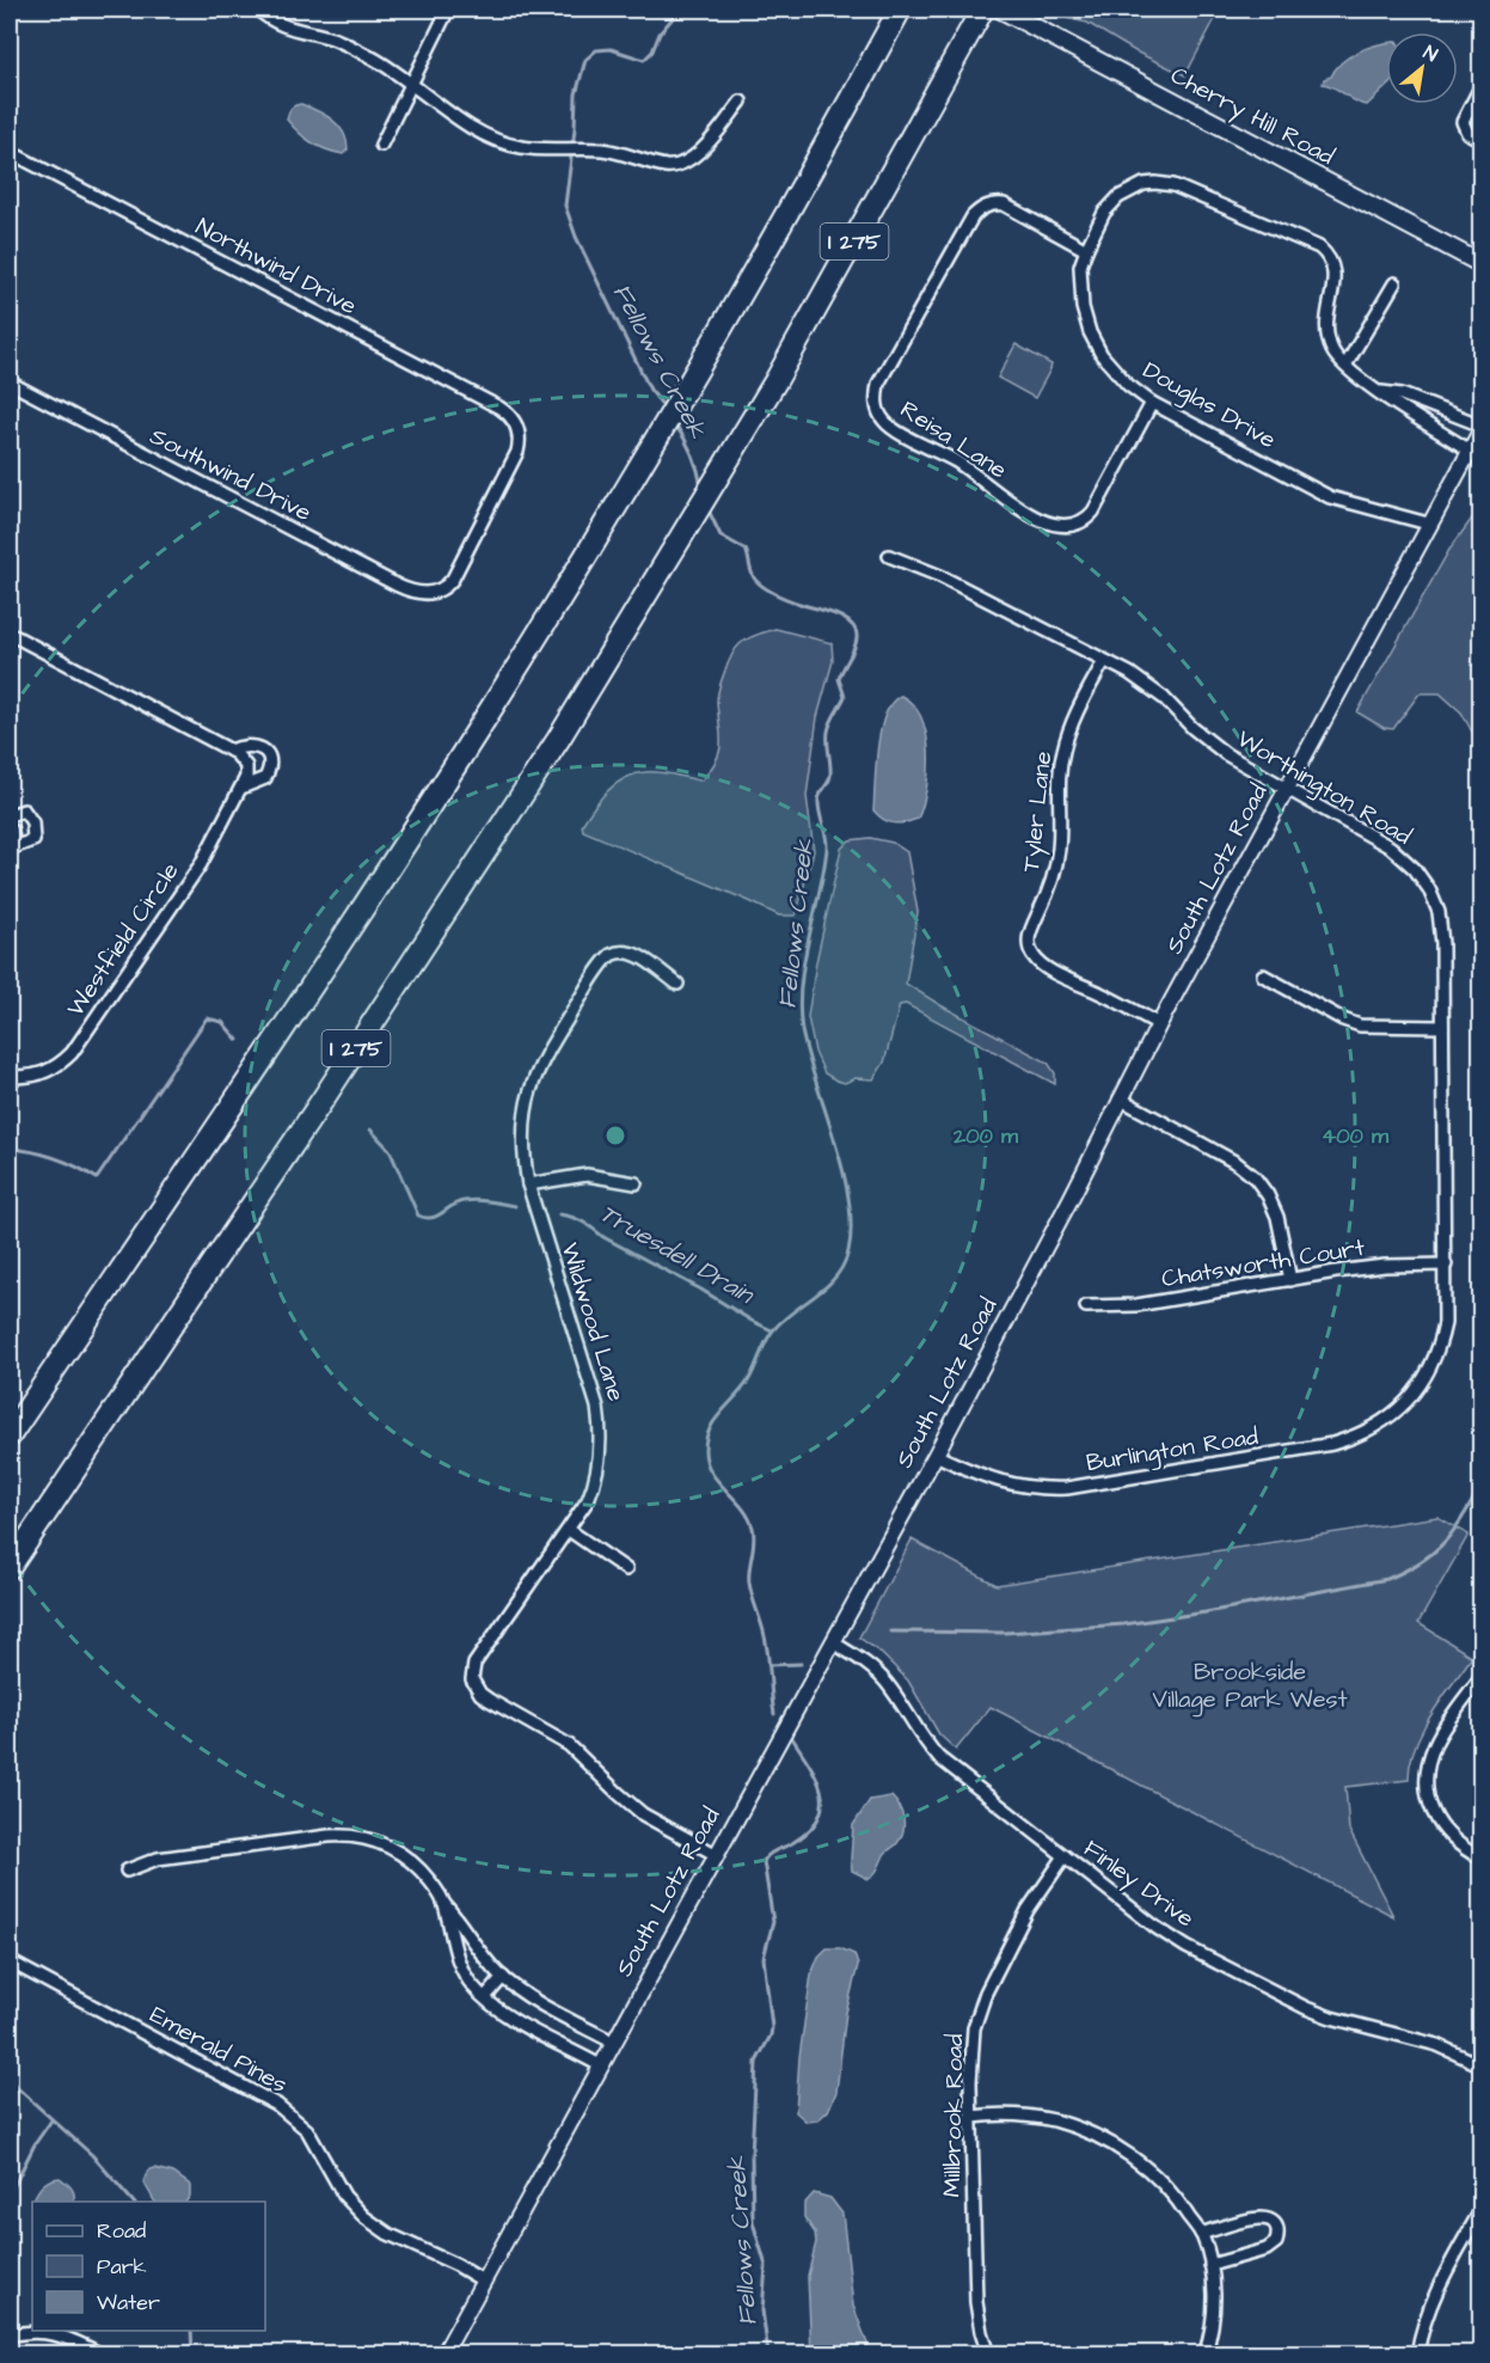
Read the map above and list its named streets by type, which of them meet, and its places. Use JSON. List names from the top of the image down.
{
  "streets": {
    "highway": ["I 275"],
    "main road": ["Cherry Hill Road"],
    "street": [
      "Northwind Drive",
      "Douglas Drive",
      "Reisa Lane",
      "Southwind Drive",
      "Worthington Road",
      "Tyler Lane",
      "South Lotz Road",
      "Westfield Circle",
      "Chatsworth Court",
      "Wildwood Lane",
      "Burlington Road",
      "Finley Drive",
      "Emerald Pines",
      "Millbrook Road"
    ]
  },
  "crossings": [
    ["Northwind Drive", "Southwind Drive"],
    ["Douglas Drive", "Reisa Lane"],
    ["Douglas Drive", "South Lotz Road"],
    ["Worthington Road", "Tyler Lane"],
    ["Worthington Road", "South Lotz Road"],
    ["Worthington Road", "Chatsworth Court"],
    ["Worthington Road", "Burlington Road"],
    ["Tyler Lane", "South Lotz Road"],
    ["South Lotz Road", "Wildwood Lane"],
    ["South Lotz Road", "Burlington Road"],
    ["South Lotz Road", "Finley Drive"],
    ["South Lotz Road", "Emerald Pines"],
    ["Finley Drive", "Millbrook Road"]
  ],
  "water": ["Fellows Creek", "Truesdell Drain"],
  "parks": ["Brookside Village Park West"],
  "legend": ["Road", "Park", "Water"],
  "north": "top right",
  "rings": ["200 m", "400 m"]
}
